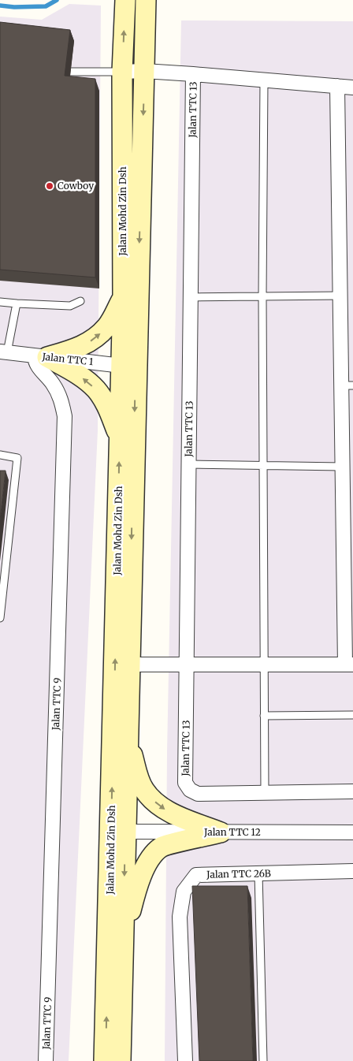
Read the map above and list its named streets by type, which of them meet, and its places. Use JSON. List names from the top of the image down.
{
  "streets": {
    "main road": ["Jalan Mohd Zin Dsh"],
    "street": [
      "Jalan TTC 13",
      "Jalan TTC 1",
      "Jalan TTC 9",
      "Jalan TTC 12",
      "Jalan TTC 26B"
    ]
  },
  "crossings": [
    ["Jalan Mohd Zin Dsh", "Jalan TTC 1"],
    ["Jalan Mohd Zin Dsh", "Jalan TTC 12"],
    ["Jalan TTC 1", "Jalan TTC 9"]
  ],
  "places": ["Cowboy"]
}
